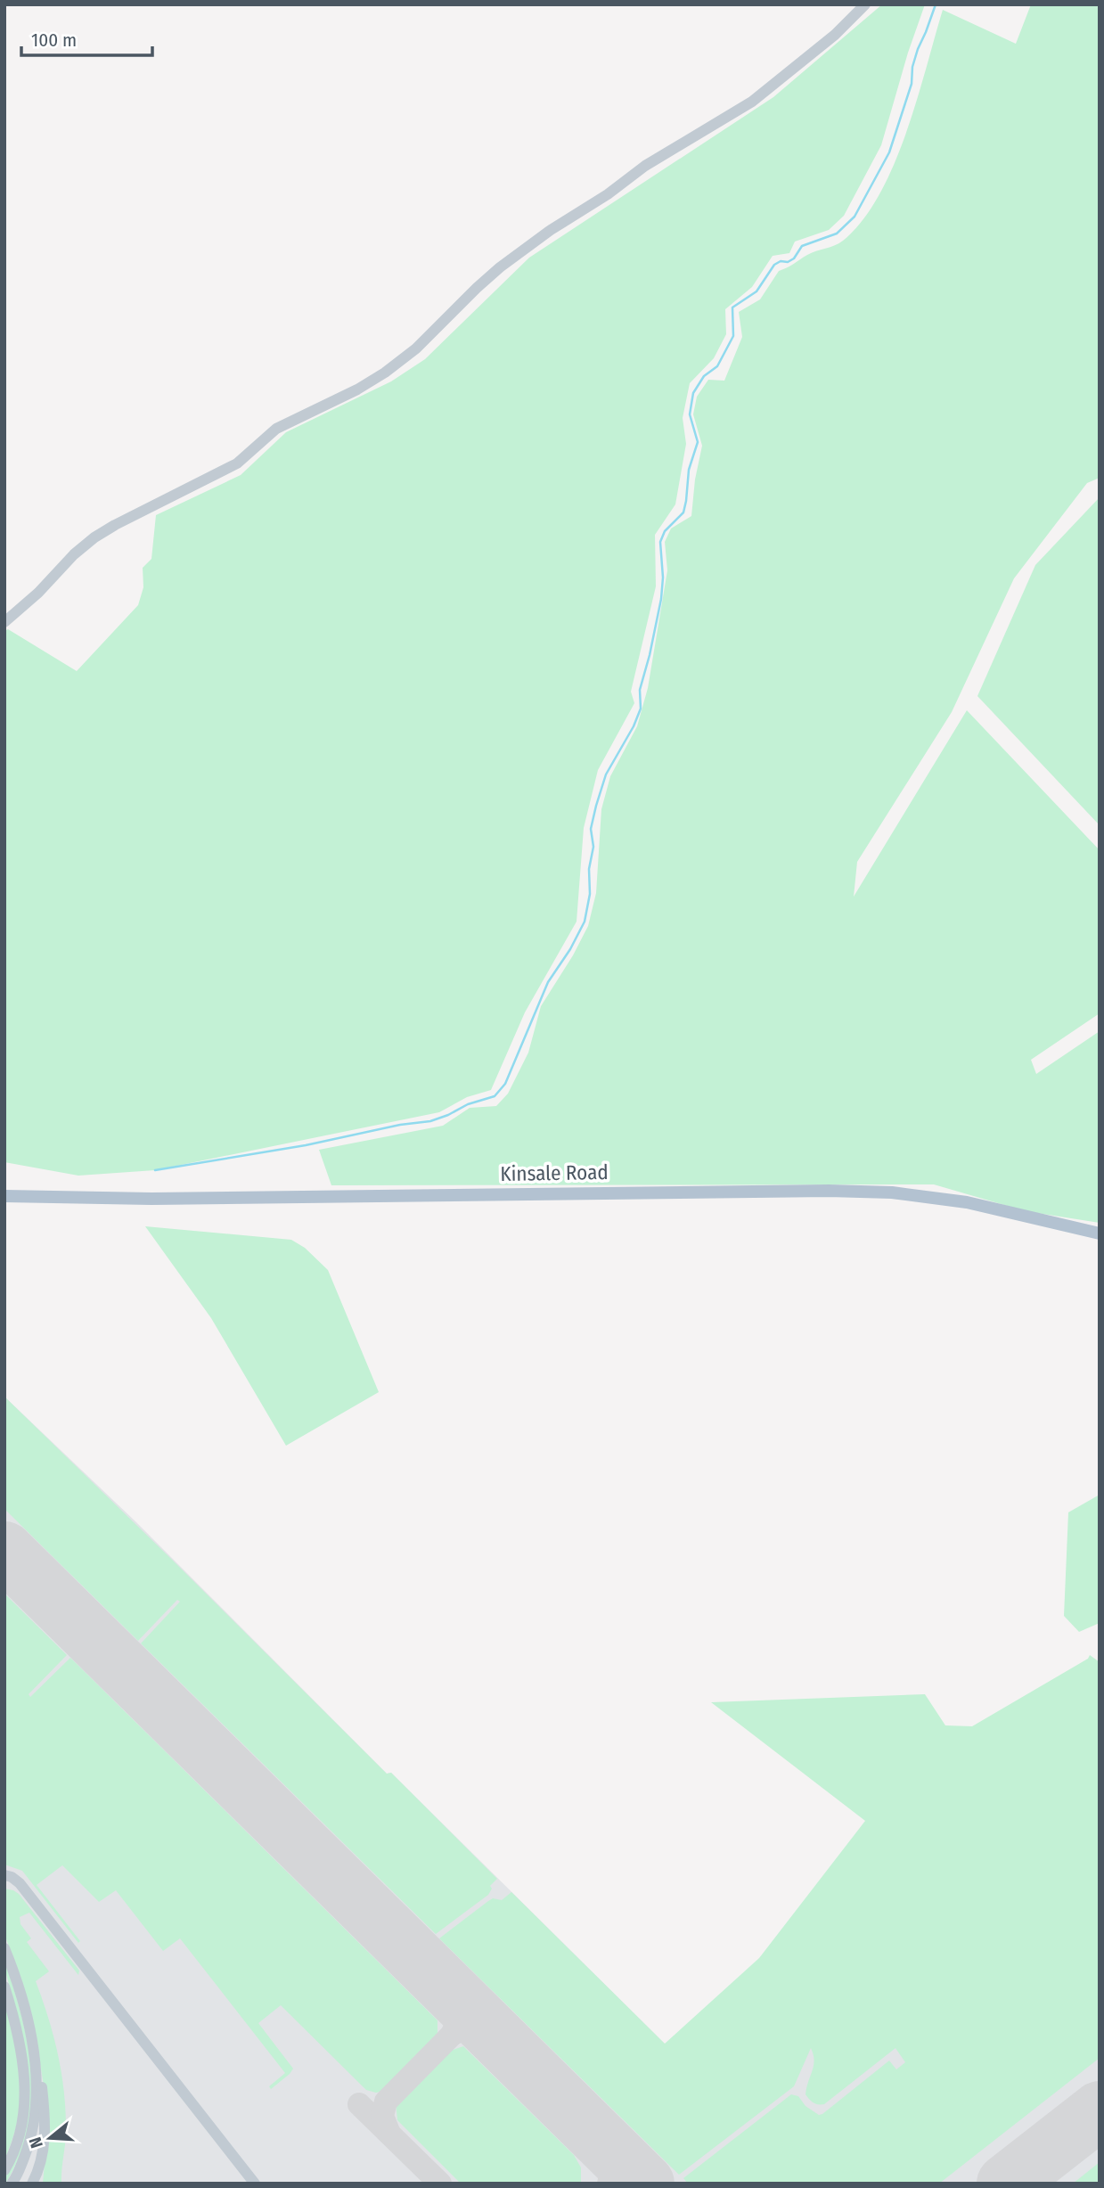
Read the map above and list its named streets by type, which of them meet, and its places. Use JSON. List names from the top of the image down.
{
  "streets": {
    "main road": ["Kinsale Road"]
  },
  "scale_bar": "100 m",
  "north": "left"
}
